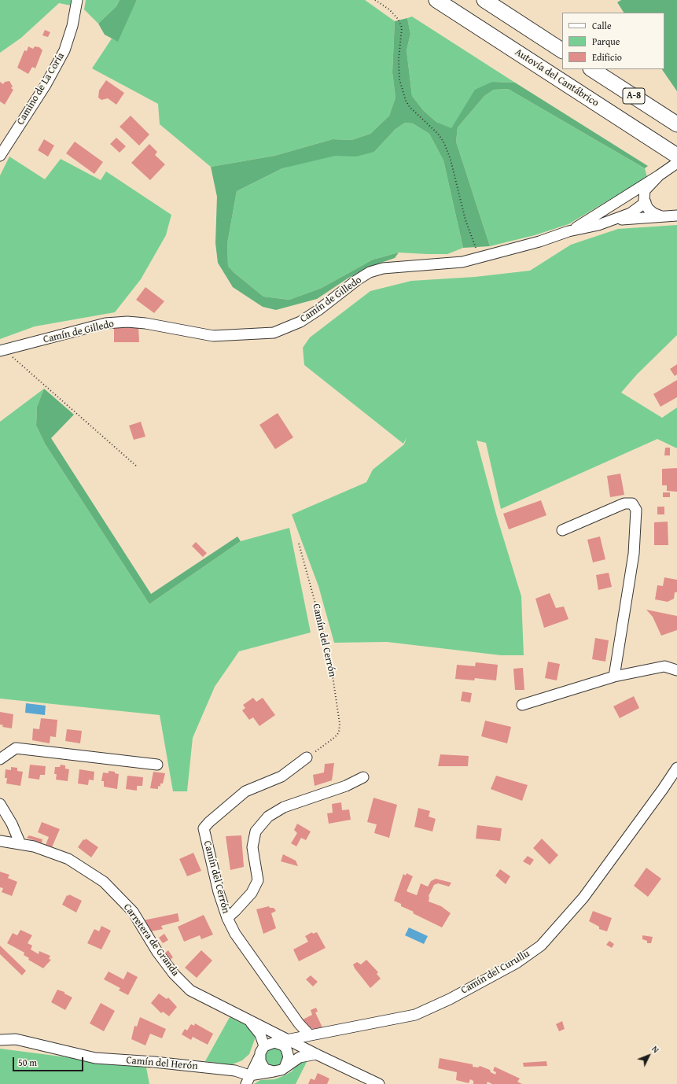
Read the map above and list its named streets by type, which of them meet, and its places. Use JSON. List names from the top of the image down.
{
  "streets": {
    "highway": ["Autovía del Cantábrico", "A-8"],
    "street": [
      "Camino de La Coría",
      "Camín de Gilledo",
      "Camín del Cerrón",
      "Carretera de Granda",
      "Camín del Curullu",
      "Camín del Herón"
    ]
  },
  "crossings": [
    ["Camín del Cerrón", "Camín del Curullu"],
    ["Carretera de Granda", "Camín del Curullu"]
  ],
  "legend": ["Calle", "Parque", "Edificio"],
  "scale_bar": "50 m",
  "north": "top right"
}
